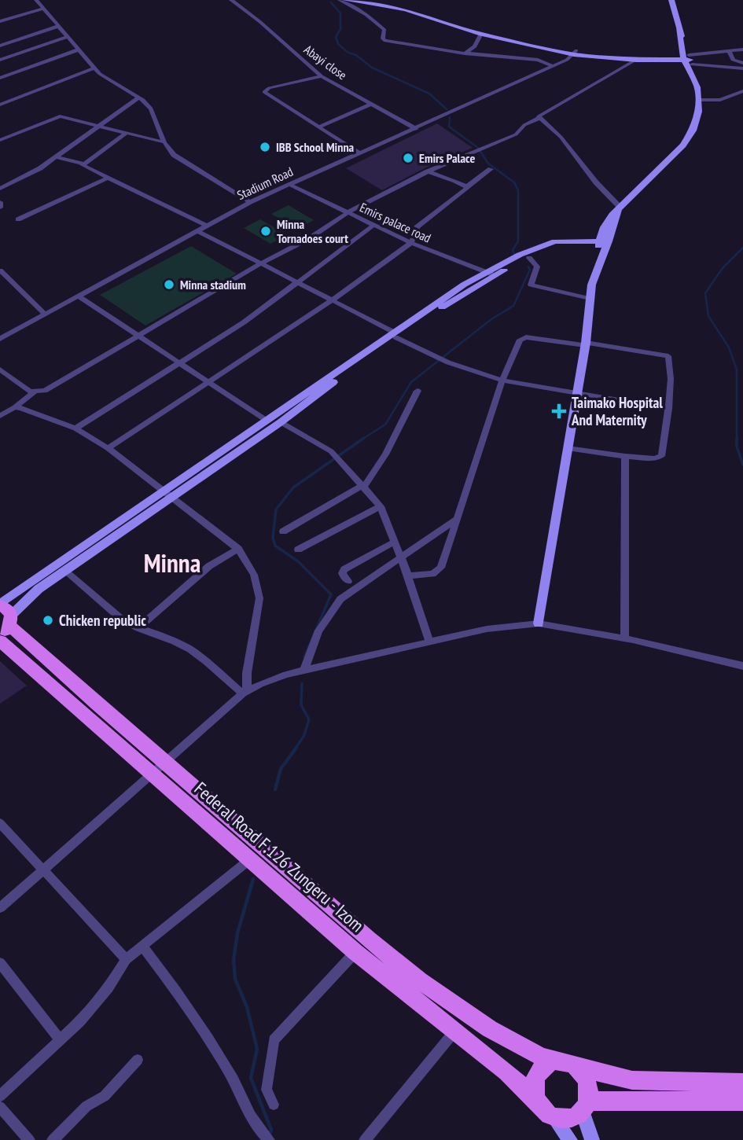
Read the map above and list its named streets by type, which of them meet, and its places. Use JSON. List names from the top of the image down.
{
  "streets": {
    "main road": ["Federal Road F.126 Zungeru - Izom"],
    "street": ["Abayi close", "Stadium Road", "Emirs palace road"]
  },
  "crossings": [
    ["Abayi close", "Stadium Road"],
    ["Stadium Road", "Emirs palace road"]
  ],
  "districts": ["Minna"],
  "places": {
    "other": [
      "IBB School Minna",
      "Emirs Palace",
      "Minna Tornadoes court",
      "Minna stadium",
      "Chicken republic"
    ],
    "health": ["Taimako Hospital And Maternity"]
  }
}
